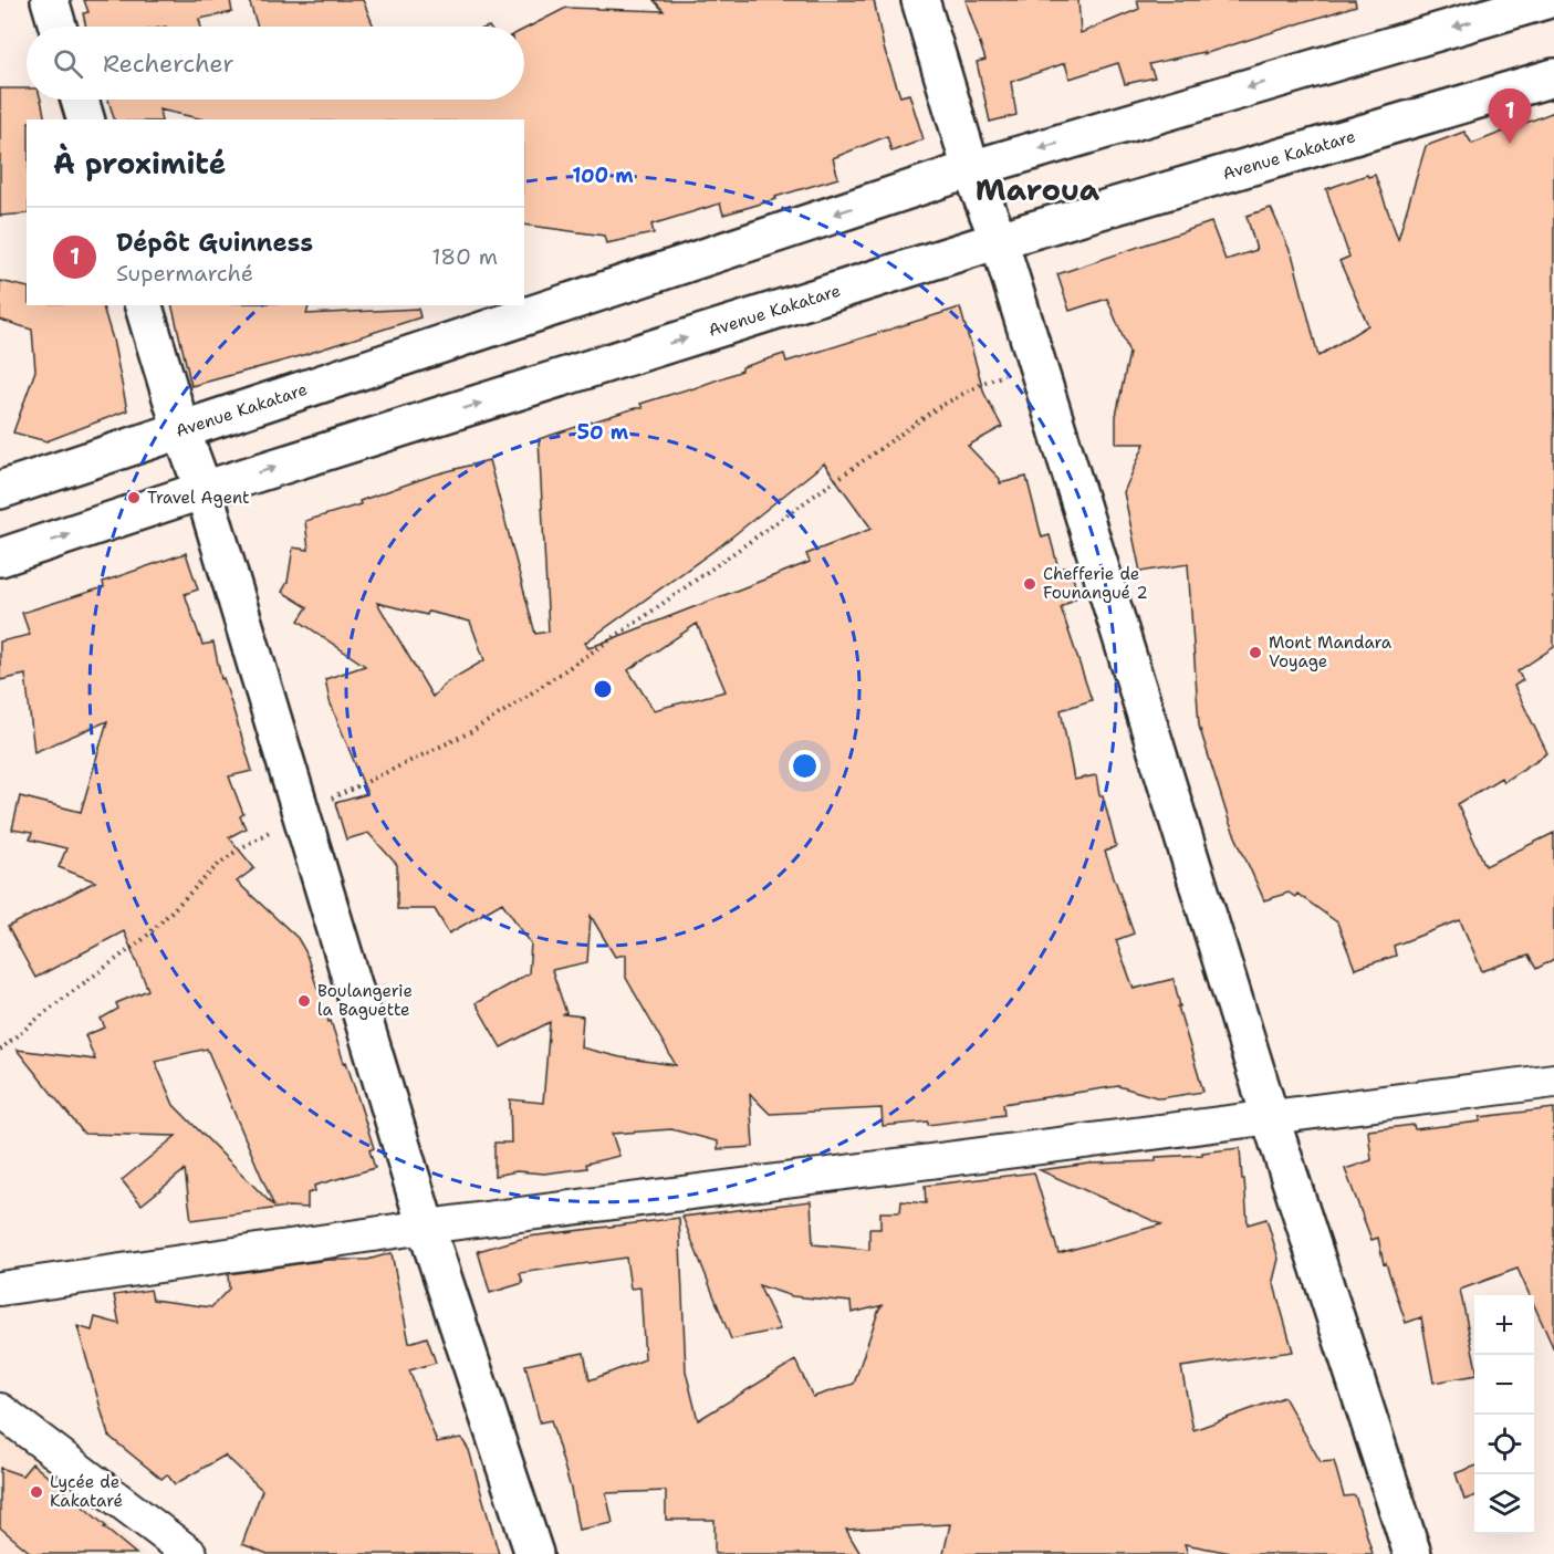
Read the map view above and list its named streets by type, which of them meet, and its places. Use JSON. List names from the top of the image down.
{
  "streets": {
    "main road": ["Avenue Kakatare"]
  },
  "districts": ["Maroua"],
  "places": [
    "Travel Agent",
    "Chefferie de Founangué 2",
    "Mont Mandara Voyage",
    "Boulangerie la Baguette",
    "Lycée de Kakataré"
  ],
  "page": {
    "search": "Rechercher",
    "pins": "1",
    "heading": "À proximité",
    "list": [
      {
        "mark": "1",
        "name": "Dépôt Guinness",
        "note": "Supermarché",
        "value": "180 m"
      }
    ],
    "map_buttons": ["+", "−"]
  },
  "rings": ["100 m", "50 m"]
}
